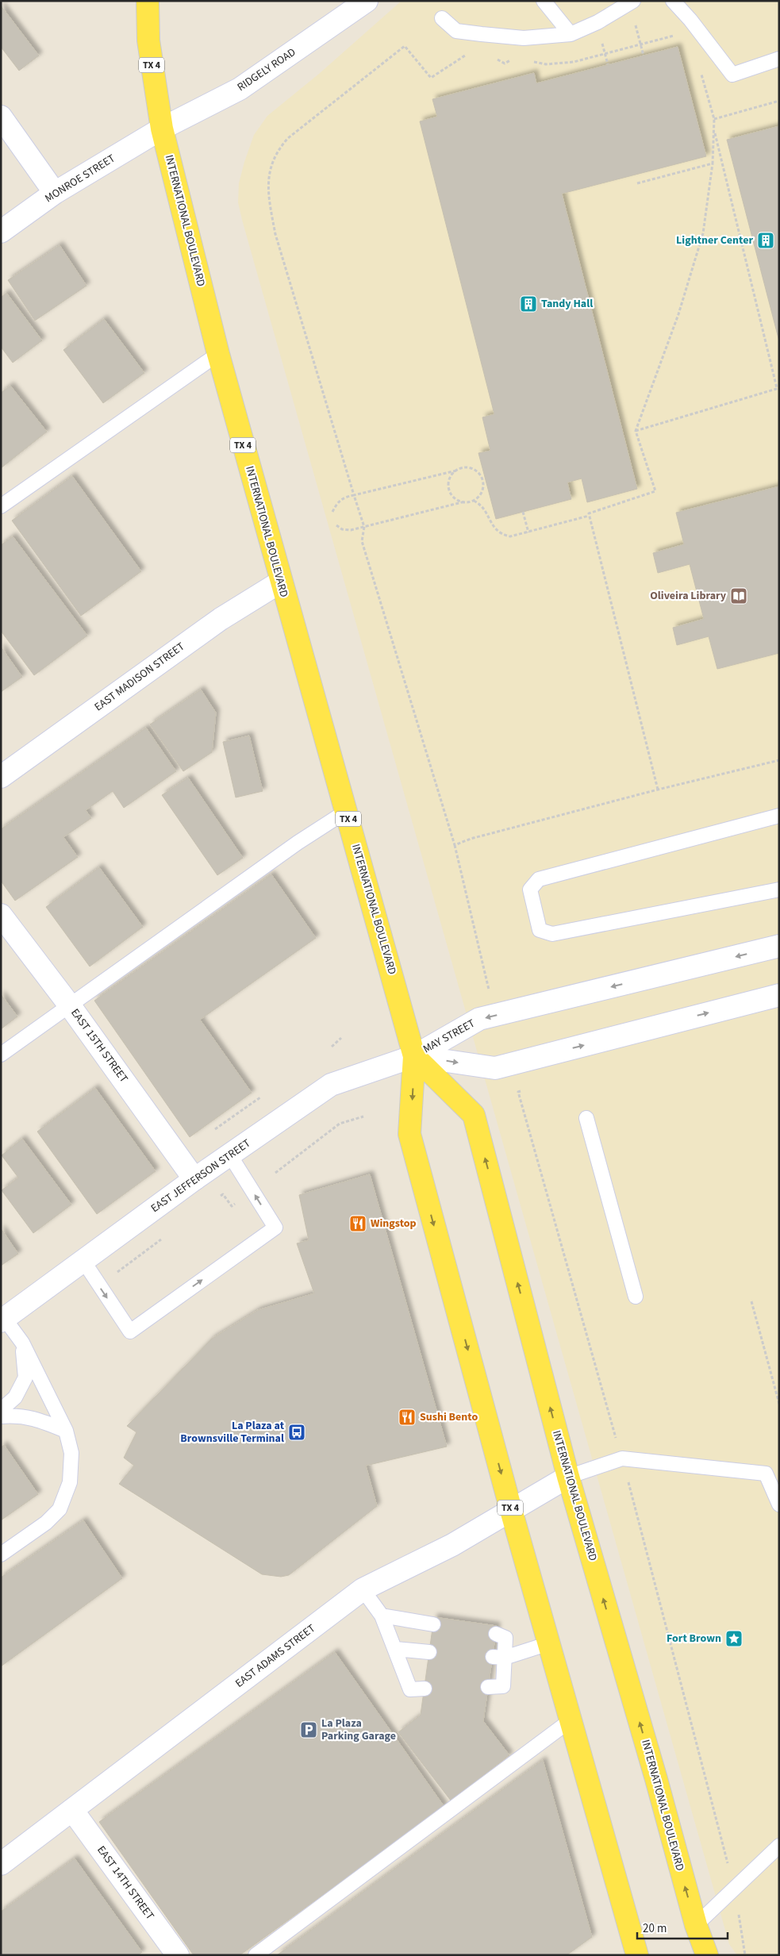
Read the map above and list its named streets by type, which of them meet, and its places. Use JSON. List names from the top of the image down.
{
  "streets": {
    "main road": ["TX 4", "INTERNATIONAL BOULEVARD"],
    "street": [
      "RIDGELY ROAD",
      "MONROE STREET",
      "EAST MADISON STREET",
      "MAY STREET",
      "EAST 15TH STREET",
      "EAST JEFFERSON STREET",
      "EAST ADAMS STREET",
      "EAST 14TH STREET"
    ]
  },
  "crossings": [
    ["RIDGELY ROAD", "MONROE STREET"],
    ["RIDGELY ROAD", "INTERNATIONAL BOULEVARD"],
    ["MONROE STREET", "INTERNATIONAL BOULEVARD"],
    ["INTERNATIONAL BOULEVARD", "EAST MADISON STREET"],
    ["INTERNATIONAL BOULEVARD", "MAY STREET"],
    ["INTERNATIONAL BOULEVARD", "EAST JEFFERSON STREET"],
    ["INTERNATIONAL BOULEVARD", "EAST ADAMS STREET"],
    ["MAY STREET", "EAST JEFFERSON STREET"],
    ["EAST 15TH STREET", "EAST JEFFERSON STREET"],
    ["EAST ADAMS STREET", "EAST 14TH STREET"]
  ],
  "places": {
    "building": ["Lightner Center", "Tandy Hall"],
    "library": ["Oliveira Library"],
    "restaurant": ["Wingstop", "Sushi Bento"],
    "bus stop": ["La Plaza at Brownsville Terminal"],
    "place": ["Fort Brown"],
    "parking": ["La Plaza Parking Garage"]
  },
  "scale_bar": "20 m"
}
